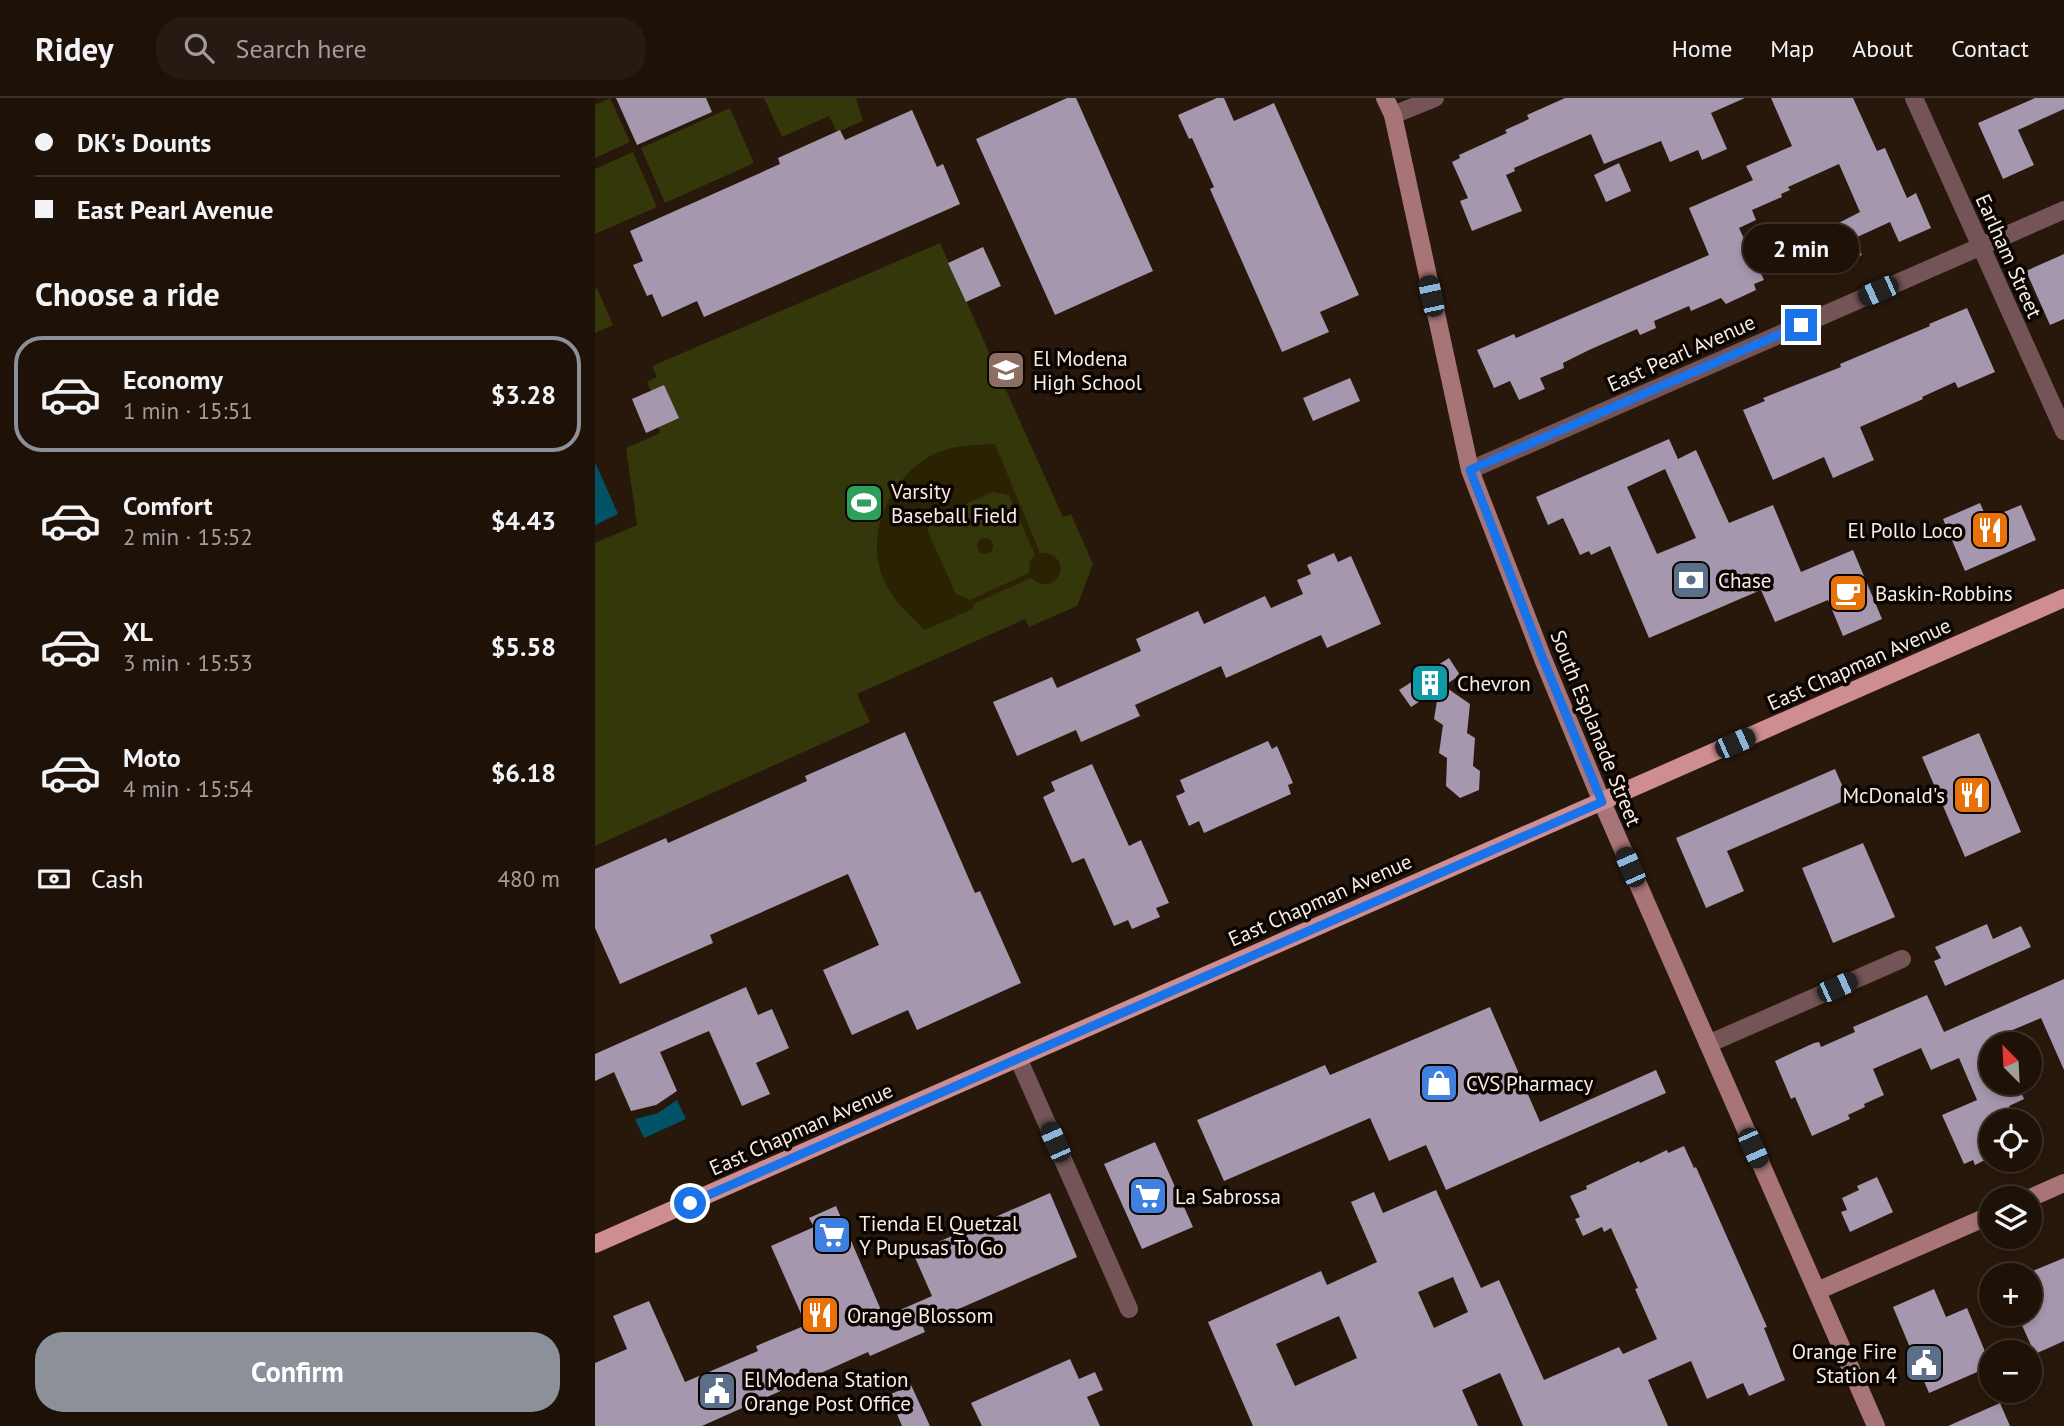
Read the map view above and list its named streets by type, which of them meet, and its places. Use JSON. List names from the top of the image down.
{
  "streets": {
    "main road": ["East Chapman Avenue"],
    "street": ["Earlham Street", "East Pearl Avenue", "South Esplanade Street"]
  },
  "crossings": [
    ["Earlham Street", "East Pearl Avenue"],
    ["East Pearl Avenue", "South Esplanade Street"],
    ["East Chapman Avenue", "South Esplanade Street"]
  ],
  "places": {
    "school or university": ["El Modena High School"],
    "sports": ["Varsity Baseball Field"],
    "restaurant": ["El Pollo Loco", "McDonald's", "Orange Blossom"],
    "bank": ["Chase"],
    "cafe": ["Baskin-Robbins"],
    "building": ["Chevron"],
    "shop": ["CVS Pharmacy"],
    "supermarket": ["La Sabrossa", "Tienda El Quetzal Y Pupusas To Go"],
    "public building": ["Orange Fire Station 4", "El Modena Station Orange Post Office"]
  },
  "north": "top left",
  "page": {
    "header": "Ridey",
    "search": "Search here",
    "nav": [
      "Home",
      "Map",
      "About",
      "Contact"
    ],
    "banner": ["DK's Dounts", "East Pearl Avenue"],
    "bubble": "2 min",
    "heading": "Choose a ride",
    "list": [
      {
        "name": "Economy",
        "note": "1 min · 15:51",
        "value": "$3.28"
      },
      {
        "name": "Comfort",
        "note": "2 min · 15:52",
        "value": "$4.43"
      },
      {
        "name": "XL",
        "note": "3 min · 15:53",
        "value": "$5.58"
      },
      {
        "name": "Moto",
        "note": "4 min · 15:54",
        "value": "$6.18"
      }
    ],
    "pay": ["Cash", "480 m"],
    "map_buttons": ["+", "−"],
    "buttons": "Confirm"
  }
}
